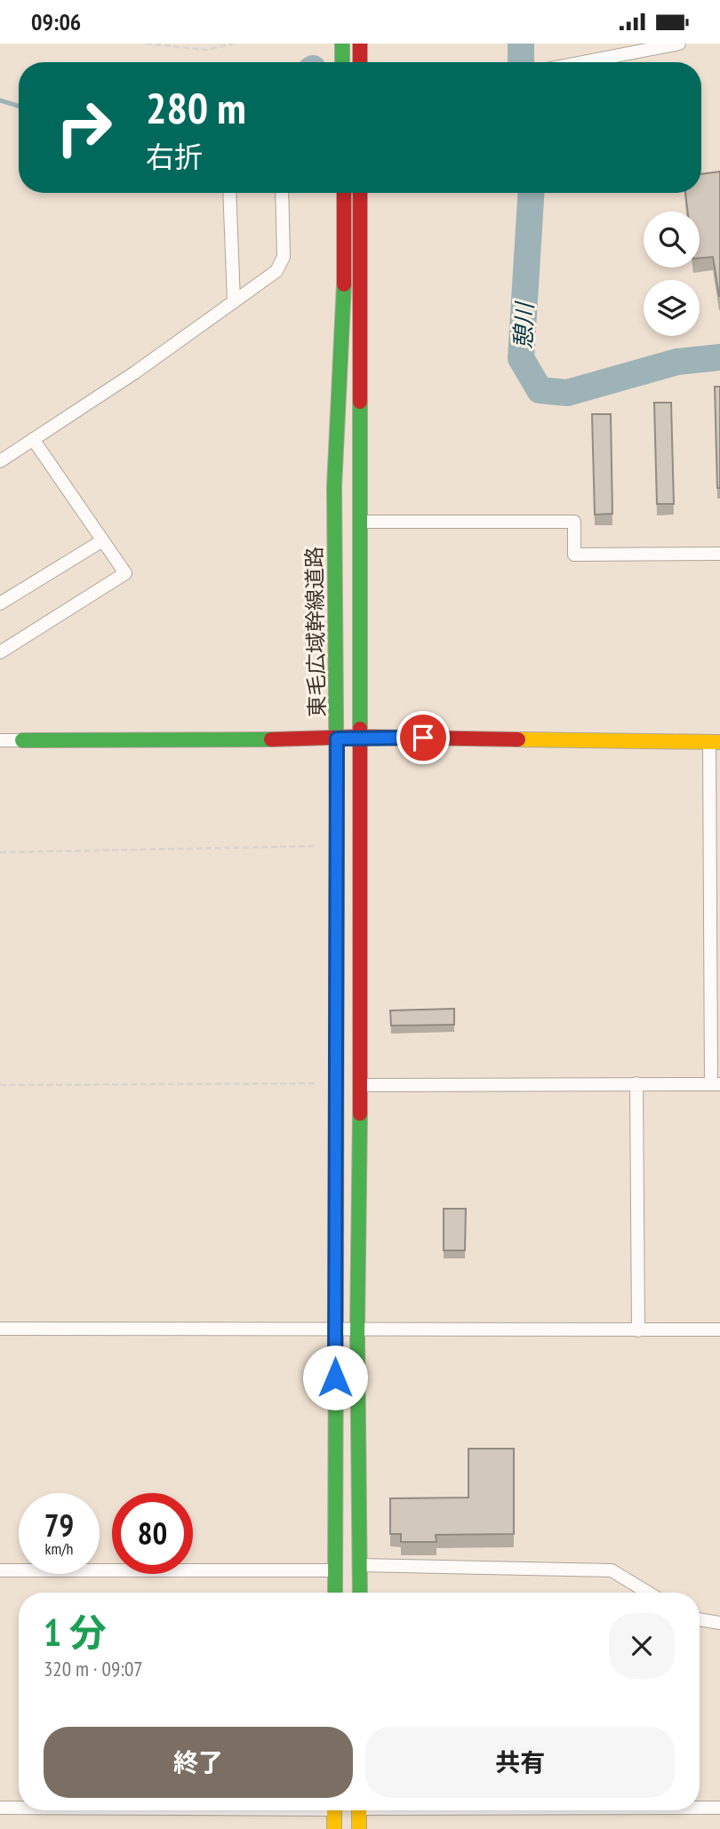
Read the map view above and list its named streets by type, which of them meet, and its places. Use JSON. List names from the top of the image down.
{
  "streets": {
    "main road": ["東毛広域幹線道路"]
  },
  "water": ["憩川"],
  "page": {
    "status": "09:06",
    "turn": ["280 m", "右折"],
    "speed": "79 km/h",
    "limit": "80",
    "heading": ["1 分", "320 m · 09:07"],
    "buttons": ["終了", "共有"]
  }
}
